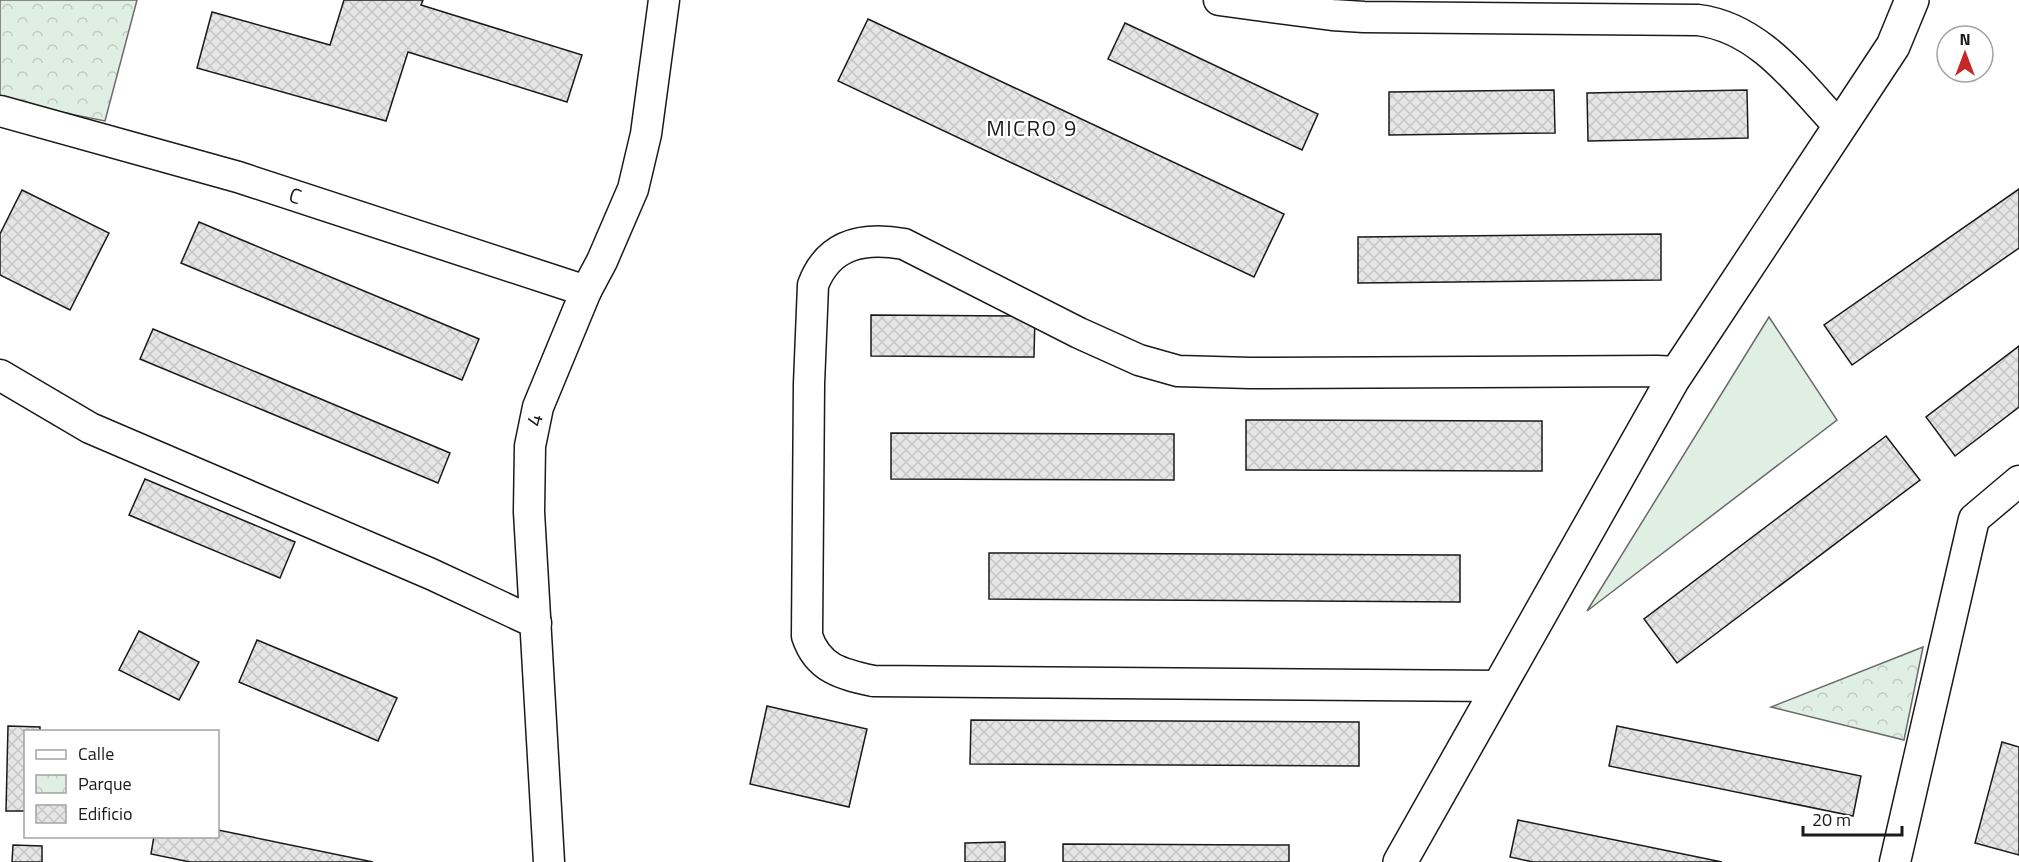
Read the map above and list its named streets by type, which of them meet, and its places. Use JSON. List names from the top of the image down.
{
  "streets": {
    "street": ["C", "4"]
  },
  "crossings": [
    ["C", "4"]
  ],
  "districts": ["MICRO 9"],
  "legend": ["Calle", "Parque", "Edificio"],
  "scale_bar": "20 m",
  "north": "top"
}
